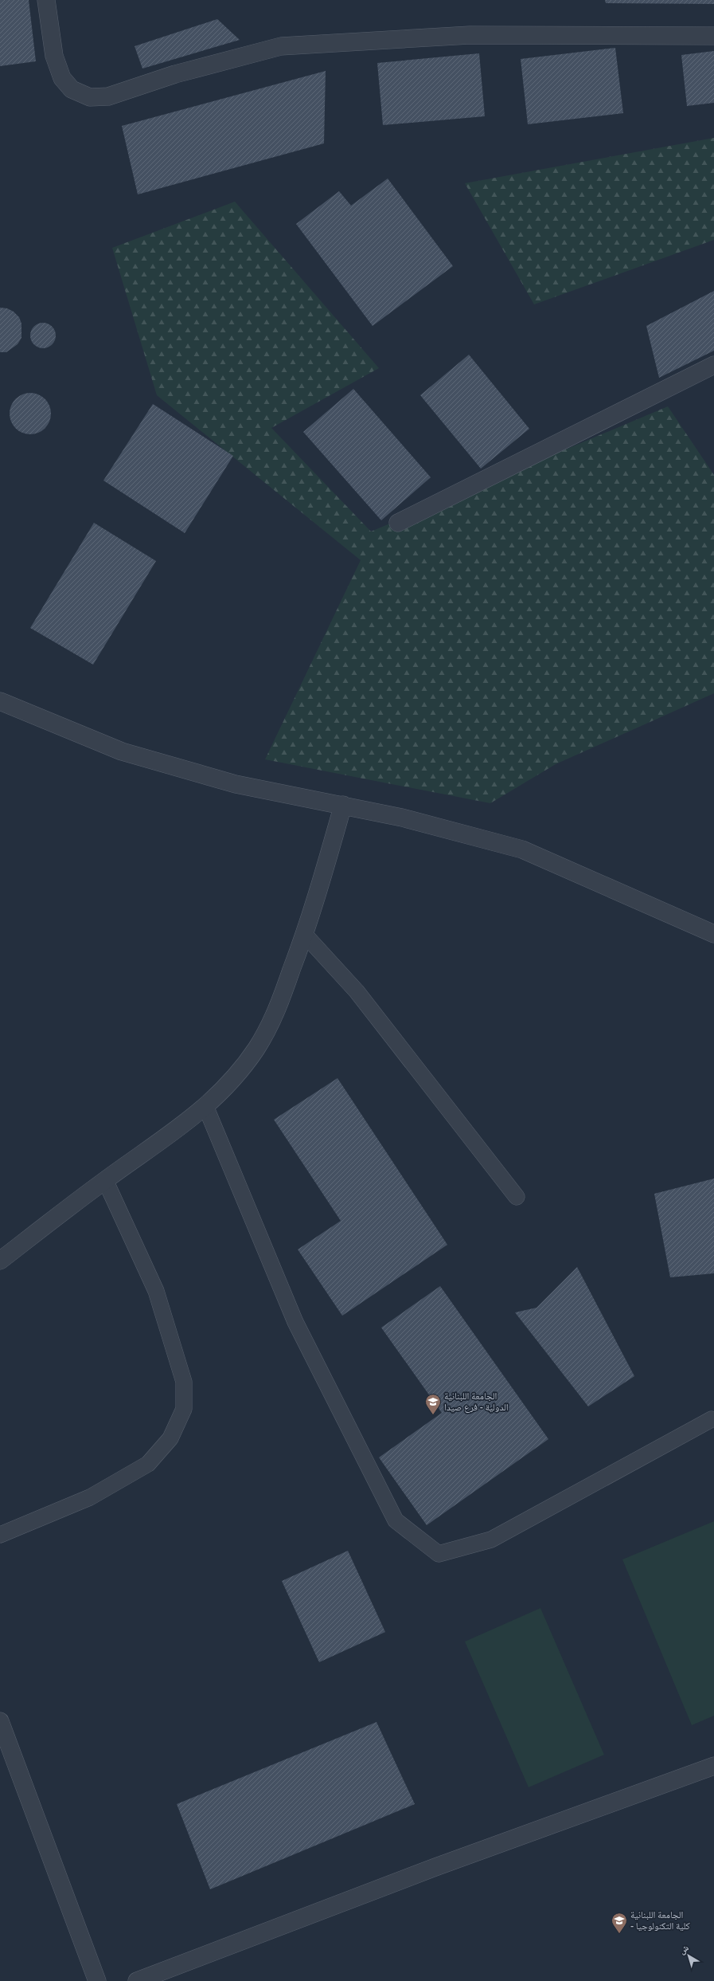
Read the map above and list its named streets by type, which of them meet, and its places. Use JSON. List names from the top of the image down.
{
  "places": {
    "school or university": ["الجامعة اللبنانية الدولية - فرع صيدا", "الجامعة اللبنانية - كلية التكنولوجيا"]
  },
  "north": "top left"
}
